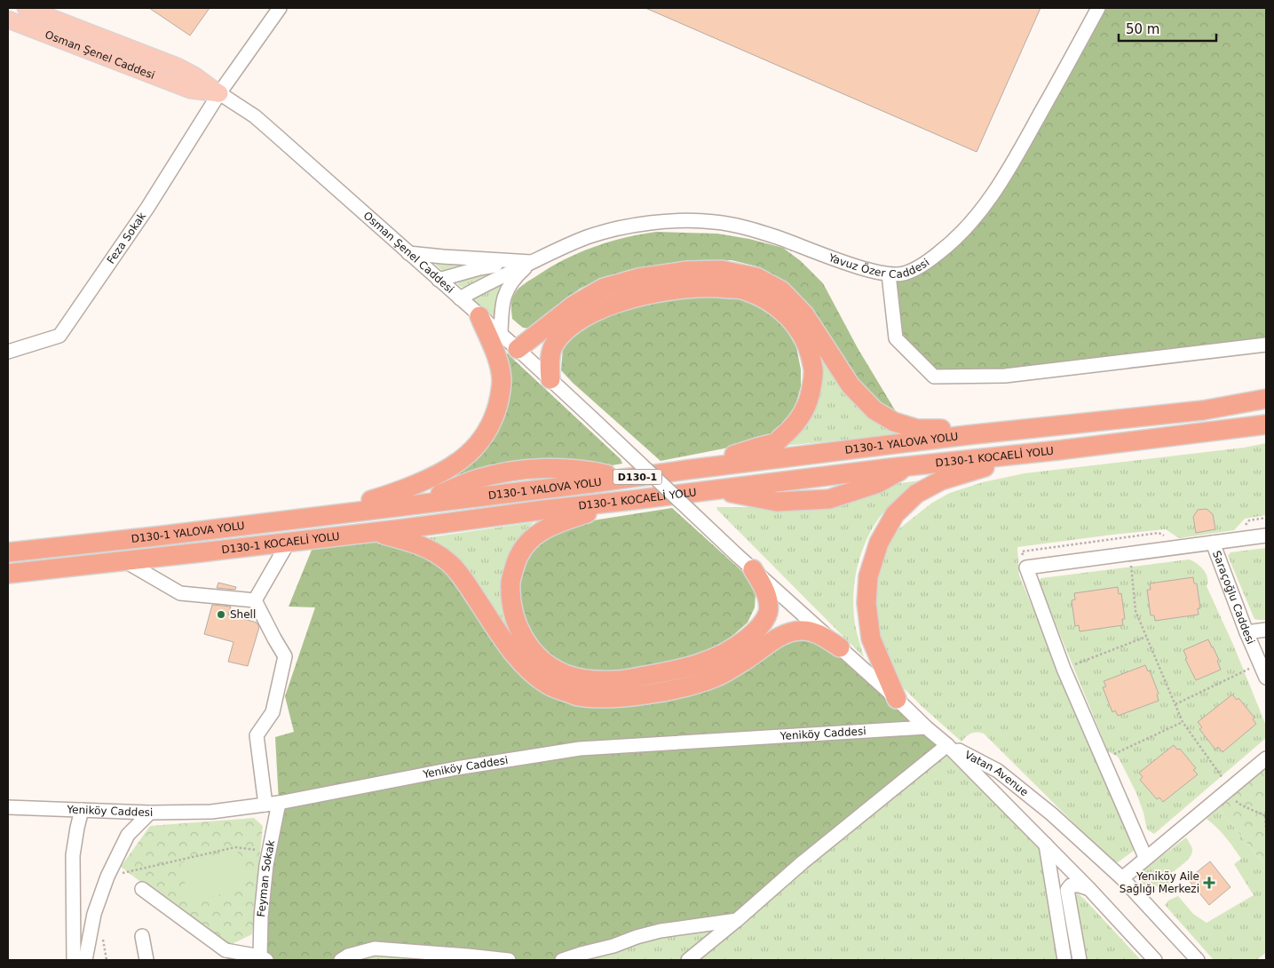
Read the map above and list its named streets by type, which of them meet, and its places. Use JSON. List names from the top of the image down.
{
  "streets": {
    "highway": ["D130-1 YALOVA YOLU", "D130-1 KOCAELİ YOLU", "D130-1"],
    "main road": ["Osman Şenel Caddesi"],
    "street": [
      "Feza Sokak",
      "Yavuz Özer Caddesi",
      "Saraçoğlu Caddesi",
      "Yeniköy Caddesi",
      "Vatan Avenue",
      "Feyman Sokak"
    ]
  },
  "crossings": [
    ["Osman Şenel Caddesi", "Feza Sokak"],
    ["Osman Şenel Caddesi", "Yavuz Özer Caddesi"],
    ["Osman Şenel Caddesi", "Yeniköy Caddesi"],
    ["Osman Şenel Caddesi", "Vatan Avenue"],
    ["Yeniköy Caddesi", "Feyman Sokak"]
  ],
  "places": {
    "other": ["Shell"],
    "health": ["Yeniköy Aile Sağlığı Merkezi"]
  },
  "scale_bar": "50 m"
}
